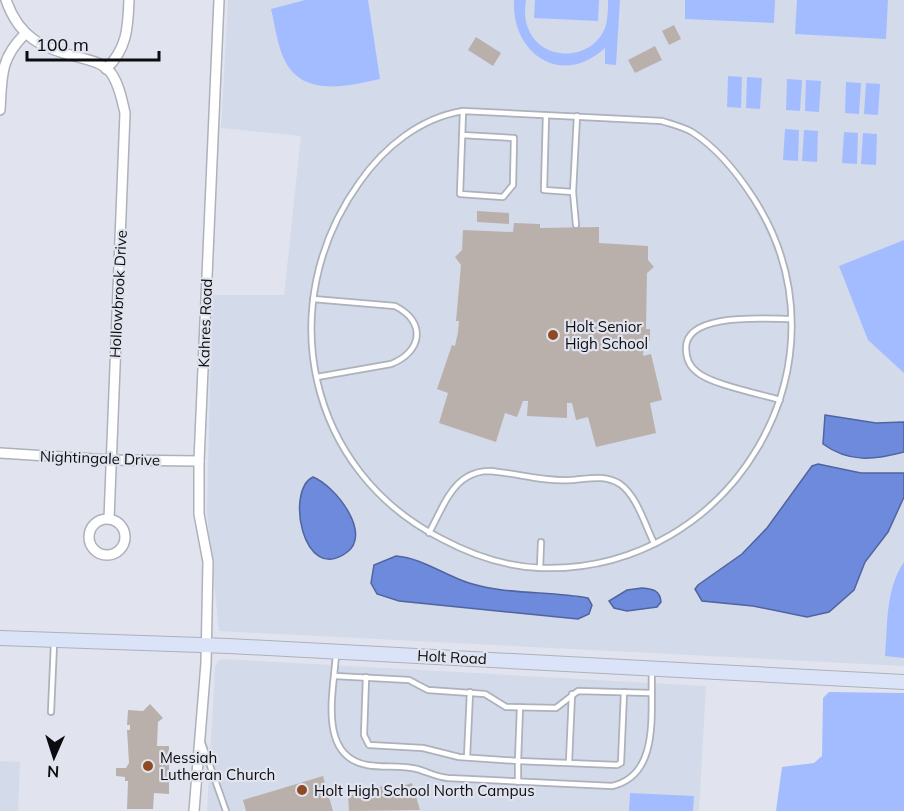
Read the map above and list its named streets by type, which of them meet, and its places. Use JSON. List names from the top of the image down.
{
  "streets": {
    "main road": ["Holt Road"],
    "street": ["Hollowbrook Drive", "Kahres Road", "Nightingale Drive"]
  },
  "crossings": [
    ["Hollowbrook Drive", "Nightingale Drive"],
    ["Kahres Road", "Nightingale Drive"],
    ["Kahres Road", "Holt Road"]
  ],
  "places": ["Holt Senior High School", "Messiah Lutheran Church", "Holt High School North Campus"],
  "scale_bar": "100 m",
  "north": "bottom"
}
